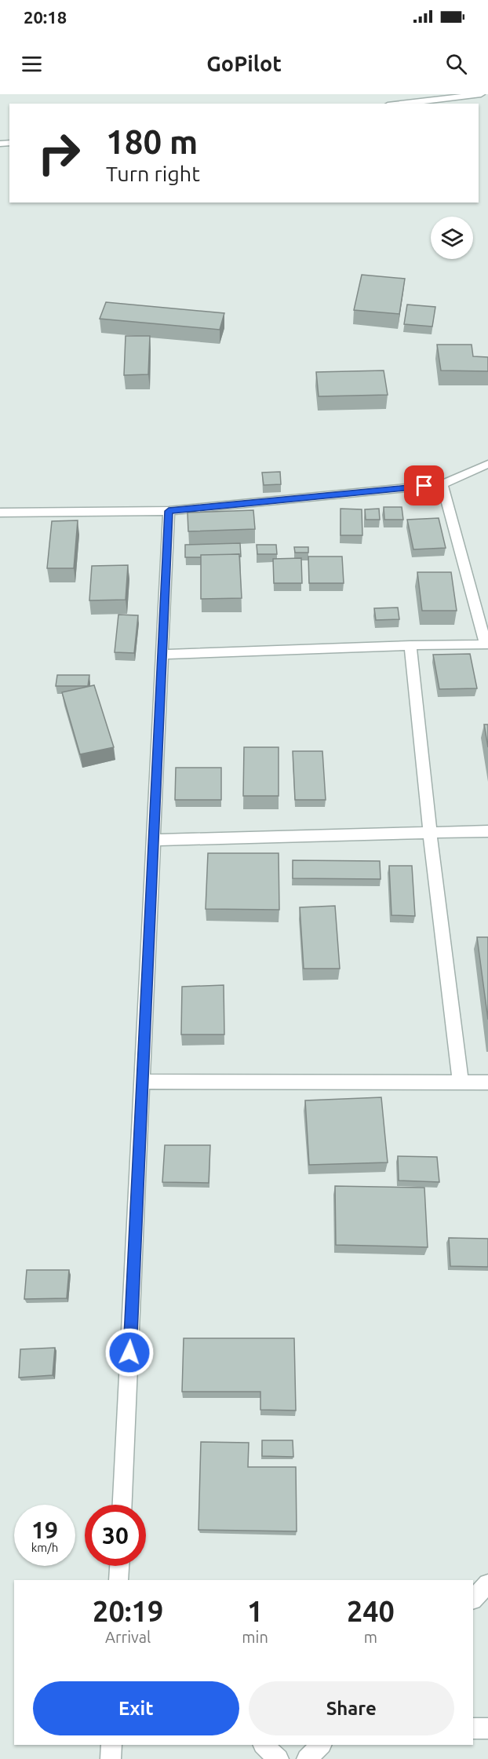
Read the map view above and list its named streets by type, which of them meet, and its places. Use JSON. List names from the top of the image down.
{
  "page": {
    "status": "20:18",
    "header": "GoPilot",
    "turn": ["180 m", "Turn right"],
    "speed": "19 km/h",
    "limit": "30",
    "eta": [
      "20:19",
      "Arrival",
      "1",
      "min",
      "240",
      "m"
    ],
    "buttons": ["Exit", "Share"]
  }
}
